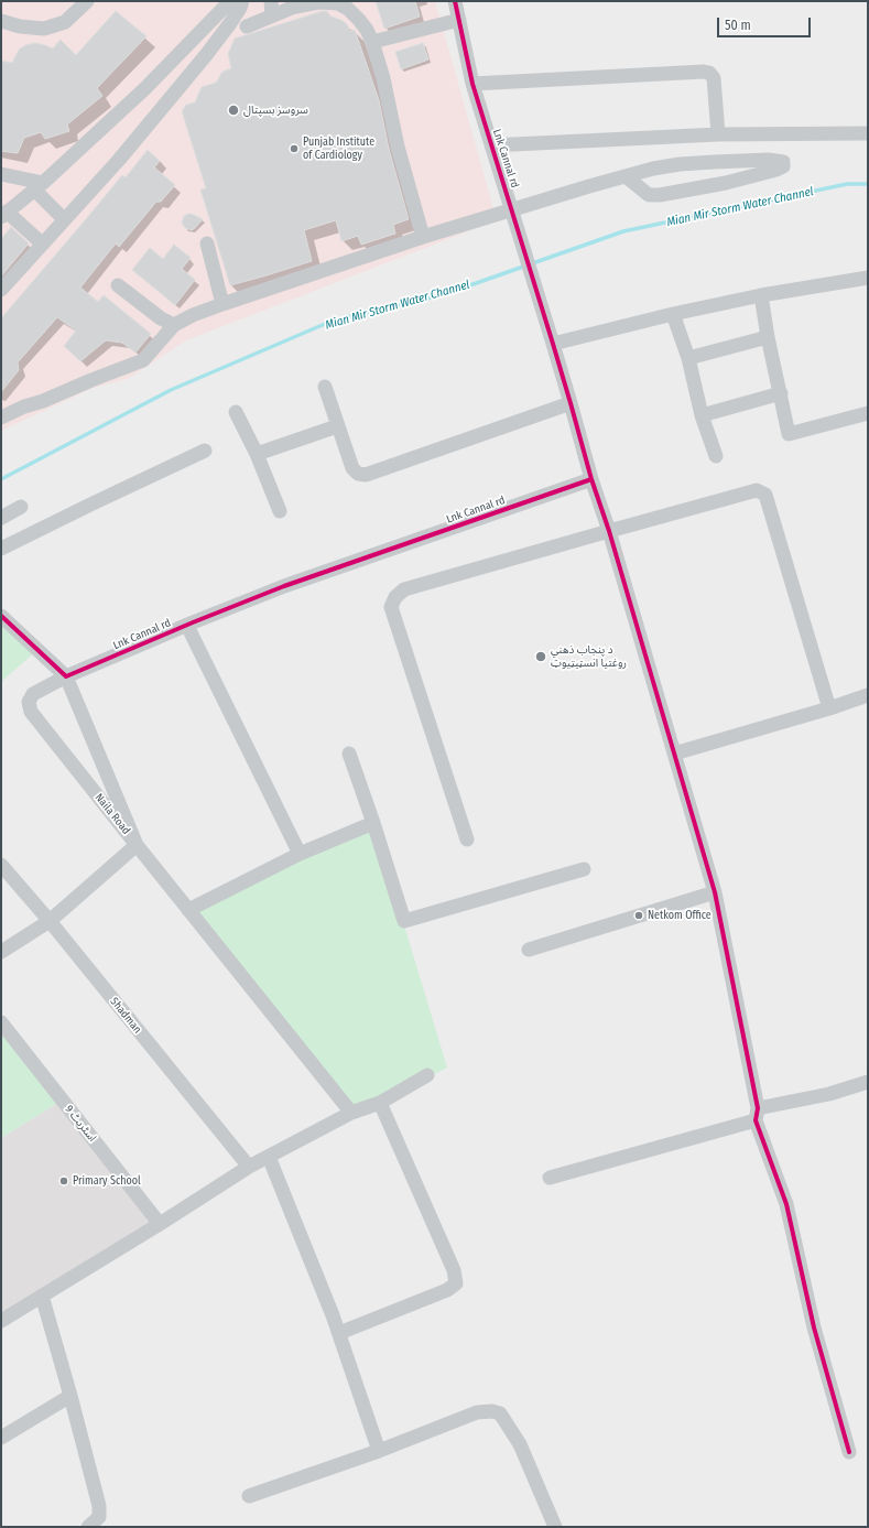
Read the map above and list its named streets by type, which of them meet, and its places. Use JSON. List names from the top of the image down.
{
  "streets": {
    "street": [
      "Lnk Cannal rd",
      "Naila Road",
      "Shadman",
      "اسٹریٹ 9"
    ]
  },
  "crossings": [
    ["Lnk Cannal rd", "Naila Road"],
    ["Naila Road", "Shadman"]
  ],
  "water": ["Mian Mir Storm Water Channel"],
  "places": [
    "سروسز ہسپتال",
    "Punjab Institute of Cardiology",
    "د پنجاب ذهني روغتیا انسټیټیوټ",
    "Netkom Office",
    "Primary School"
  ],
  "scale_bar": "50 m"
}
